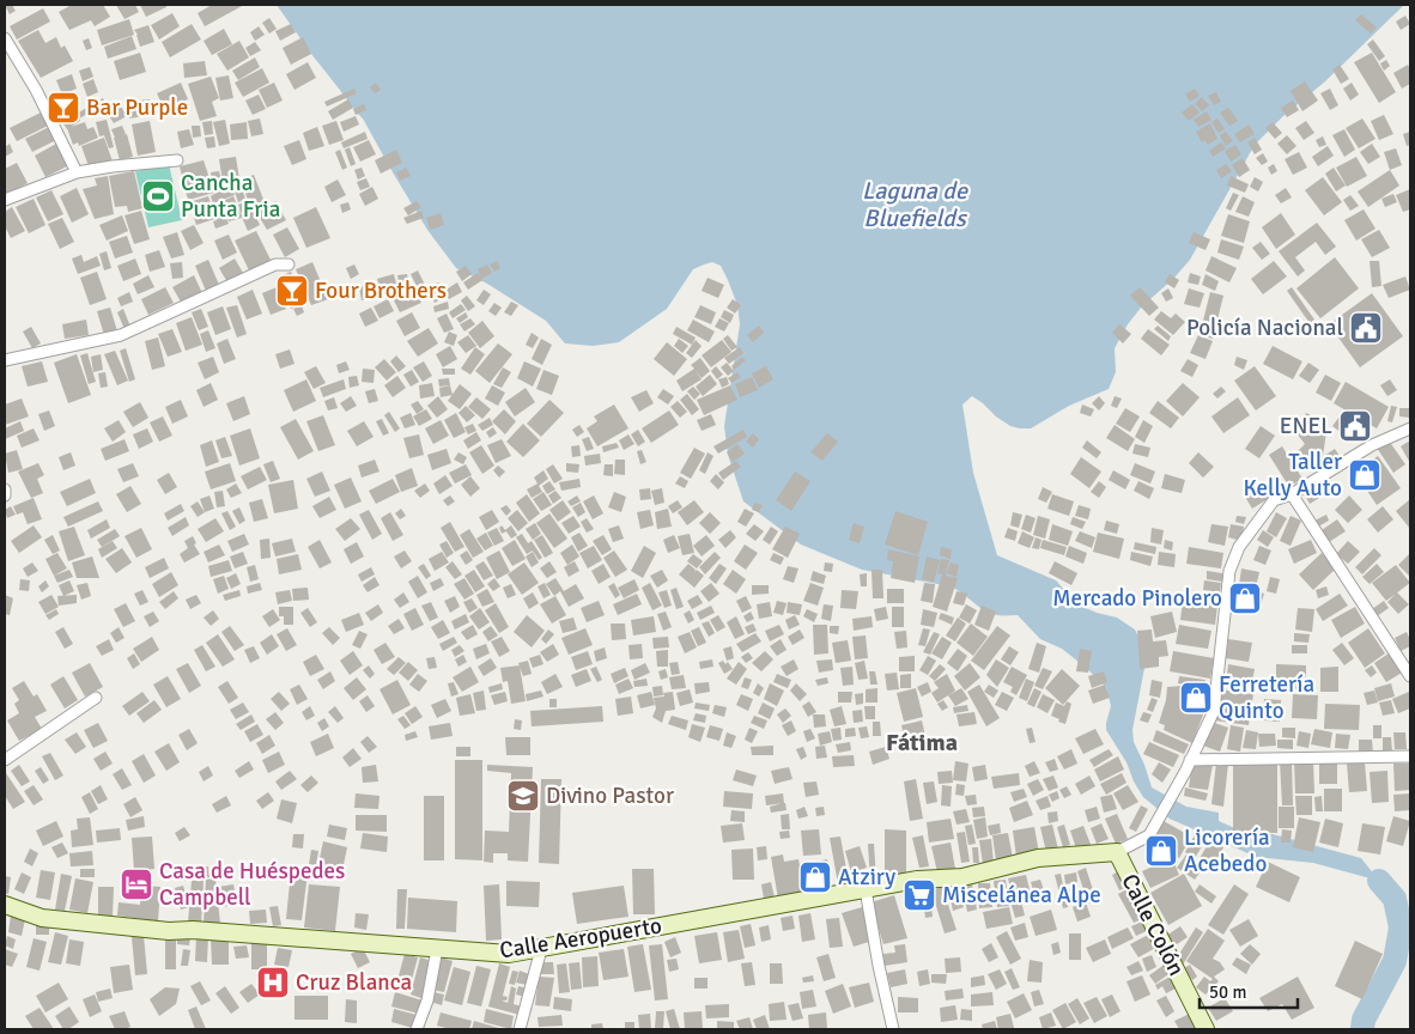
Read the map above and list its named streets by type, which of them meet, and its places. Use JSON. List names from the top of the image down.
{
  "streets": {
    "street": ["Calle Colón", "Calle Aeropuerto"]
  },
  "crossings": [
    ["Calle Colón", "Calle Aeropuerto"]
  ],
  "districts": ["Fátima"],
  "water": ["Laguna de Bluefields"],
  "places": {
    "bar": ["Bar Purple", "Four Brothers"],
    "sports": ["Cancha Punta Fria"],
    "public building": ["Policía Nacional", "ENEL"],
    "shop": [
      "Taller Kelly Auto",
      "Mercado Pinolero",
      "Ferretería Quinto",
      "Licorería Acebedo",
      "Atziry"
    ],
    "school or university": ["Divino Pastor"],
    "hotel": ["Casa de Huéspedes Campbell"],
    "supermarket": ["Miscelánea Alpe"],
    "hospital": ["Cruz Blanca"]
  },
  "scale_bar": "50 m"
}
